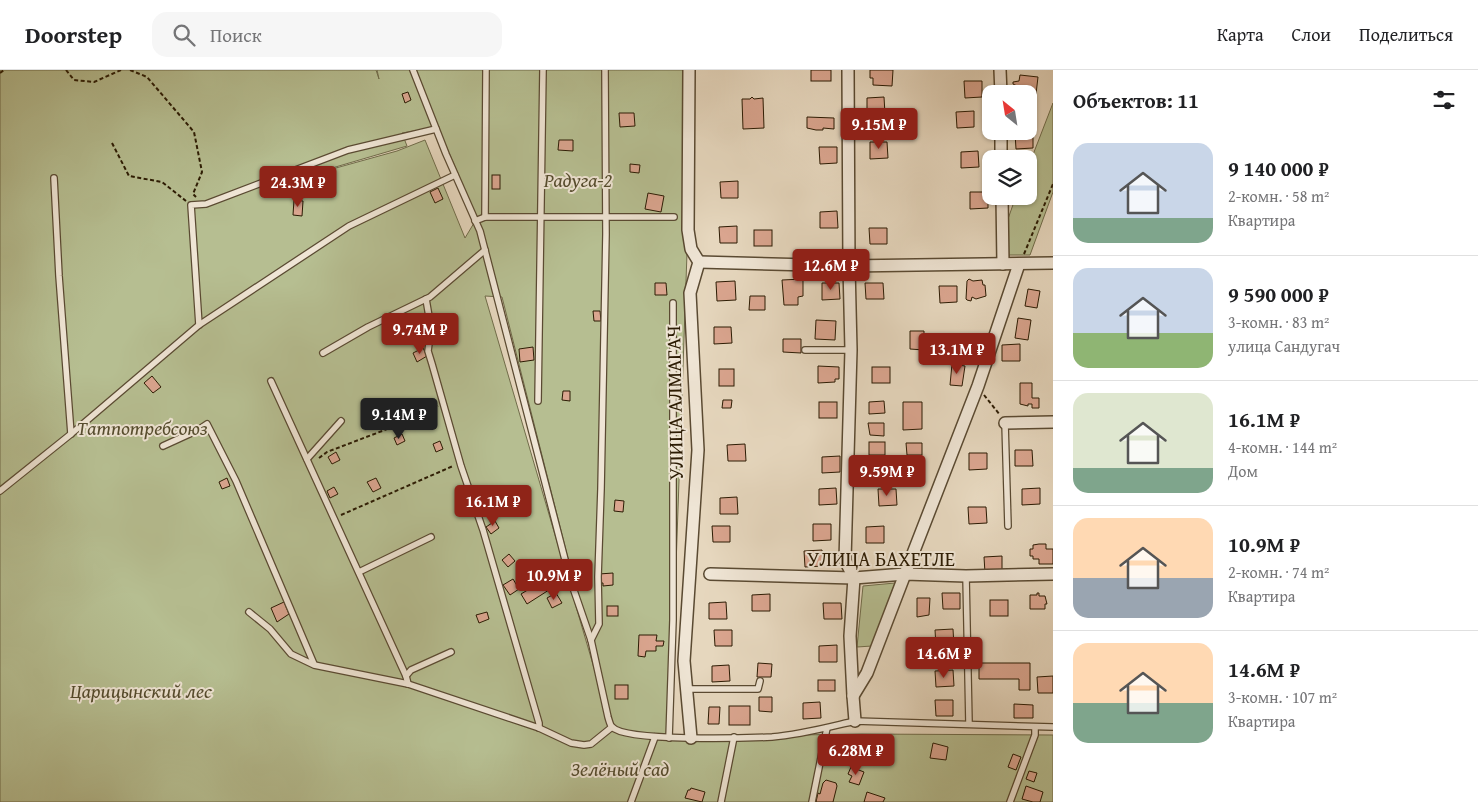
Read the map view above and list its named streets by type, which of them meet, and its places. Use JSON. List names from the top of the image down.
{
  "streets": {
    "street": ["УЛИЦА АЛМАГАЧ", "УЛИЦА БАХЕТЛЕ"]
  },
  "parks": [
    "Радуга-2",
    "Татпотребсоюз",
    "Царицынский лес",
    "Зелёный сад"
  ],
  "north": "top left",
  "page": {
    "header": "Doorstep",
    "search": "Поиск",
    "nav": ["Карта", "Слои", "Поделиться"],
    "heading": "Объектов: 11",
    "price": [
      "9.15M ₽",
      "24.3M ₽",
      "12.6M ₽",
      "9.74M ₽",
      "13.1M ₽",
      "9.14M ₽",
      "9.59M ₽",
      "16.1M ₽",
      "10.9M ₽",
      "14.6M ₽",
      "6.28M ₽"
    ],
    "list": [
      {
        "name": "9 140 000 ₽",
        "note": "2-комн. · 58 m² · Квартира"
      },
      {
        "name": "9 590 000 ₽",
        "note": "3-комн. · 83 m² · улица Сандугач"
      },
      {
        "name": "16.1M ₽",
        "note": "4-комн. · 144 m² · Дом"
      },
      {
        "name": "10.9M ₽",
        "note": "2-комн. · 74 m² · Квартира"
      },
      {
        "name": "14.6M ₽",
        "note": "3-комн. · 107 m² · Квартира"
      }
    ]
  }
}
